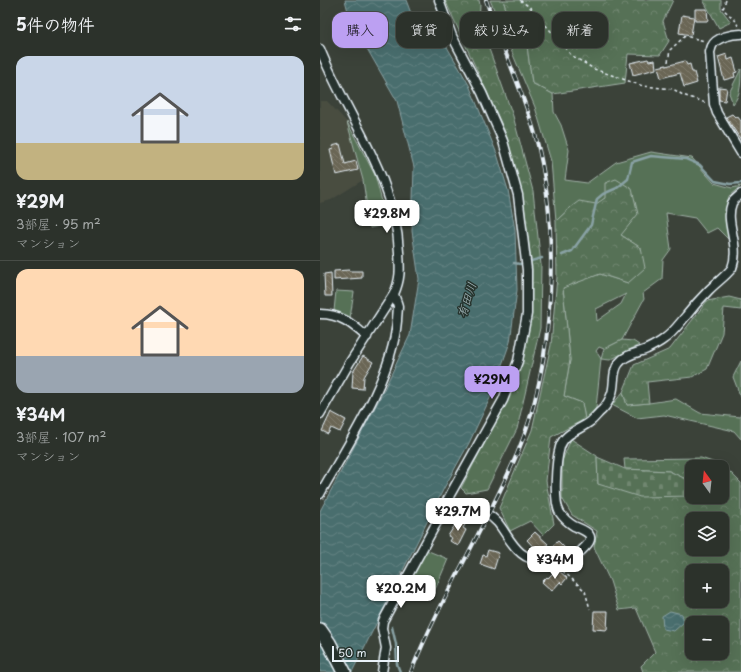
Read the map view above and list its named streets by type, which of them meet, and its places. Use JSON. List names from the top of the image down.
{
  "water": ["有田川"],
  "scale_bar": "50 m",
  "north": "top",
  "page": {
    "heading": "5件の物件",
    "chip": [
      "購入",
      "賃貸",
      "絞り込み",
      "新着"
    ],
    "list": [
      {
        "name": "¥29M",
        "note": "3部屋 · 95 m² · マンション"
      },
      {
        "name": "¥34M",
        "note": "3部屋 · 107 m² · マンション"
      }
    ],
    "price": [
      "¥29.8M",
      "¥29M",
      "¥29.7M",
      "¥34M",
      "¥20.2M"
    ],
    "map_buttons": ["+", "−"],
    "scale": "50 m"
  }
}
